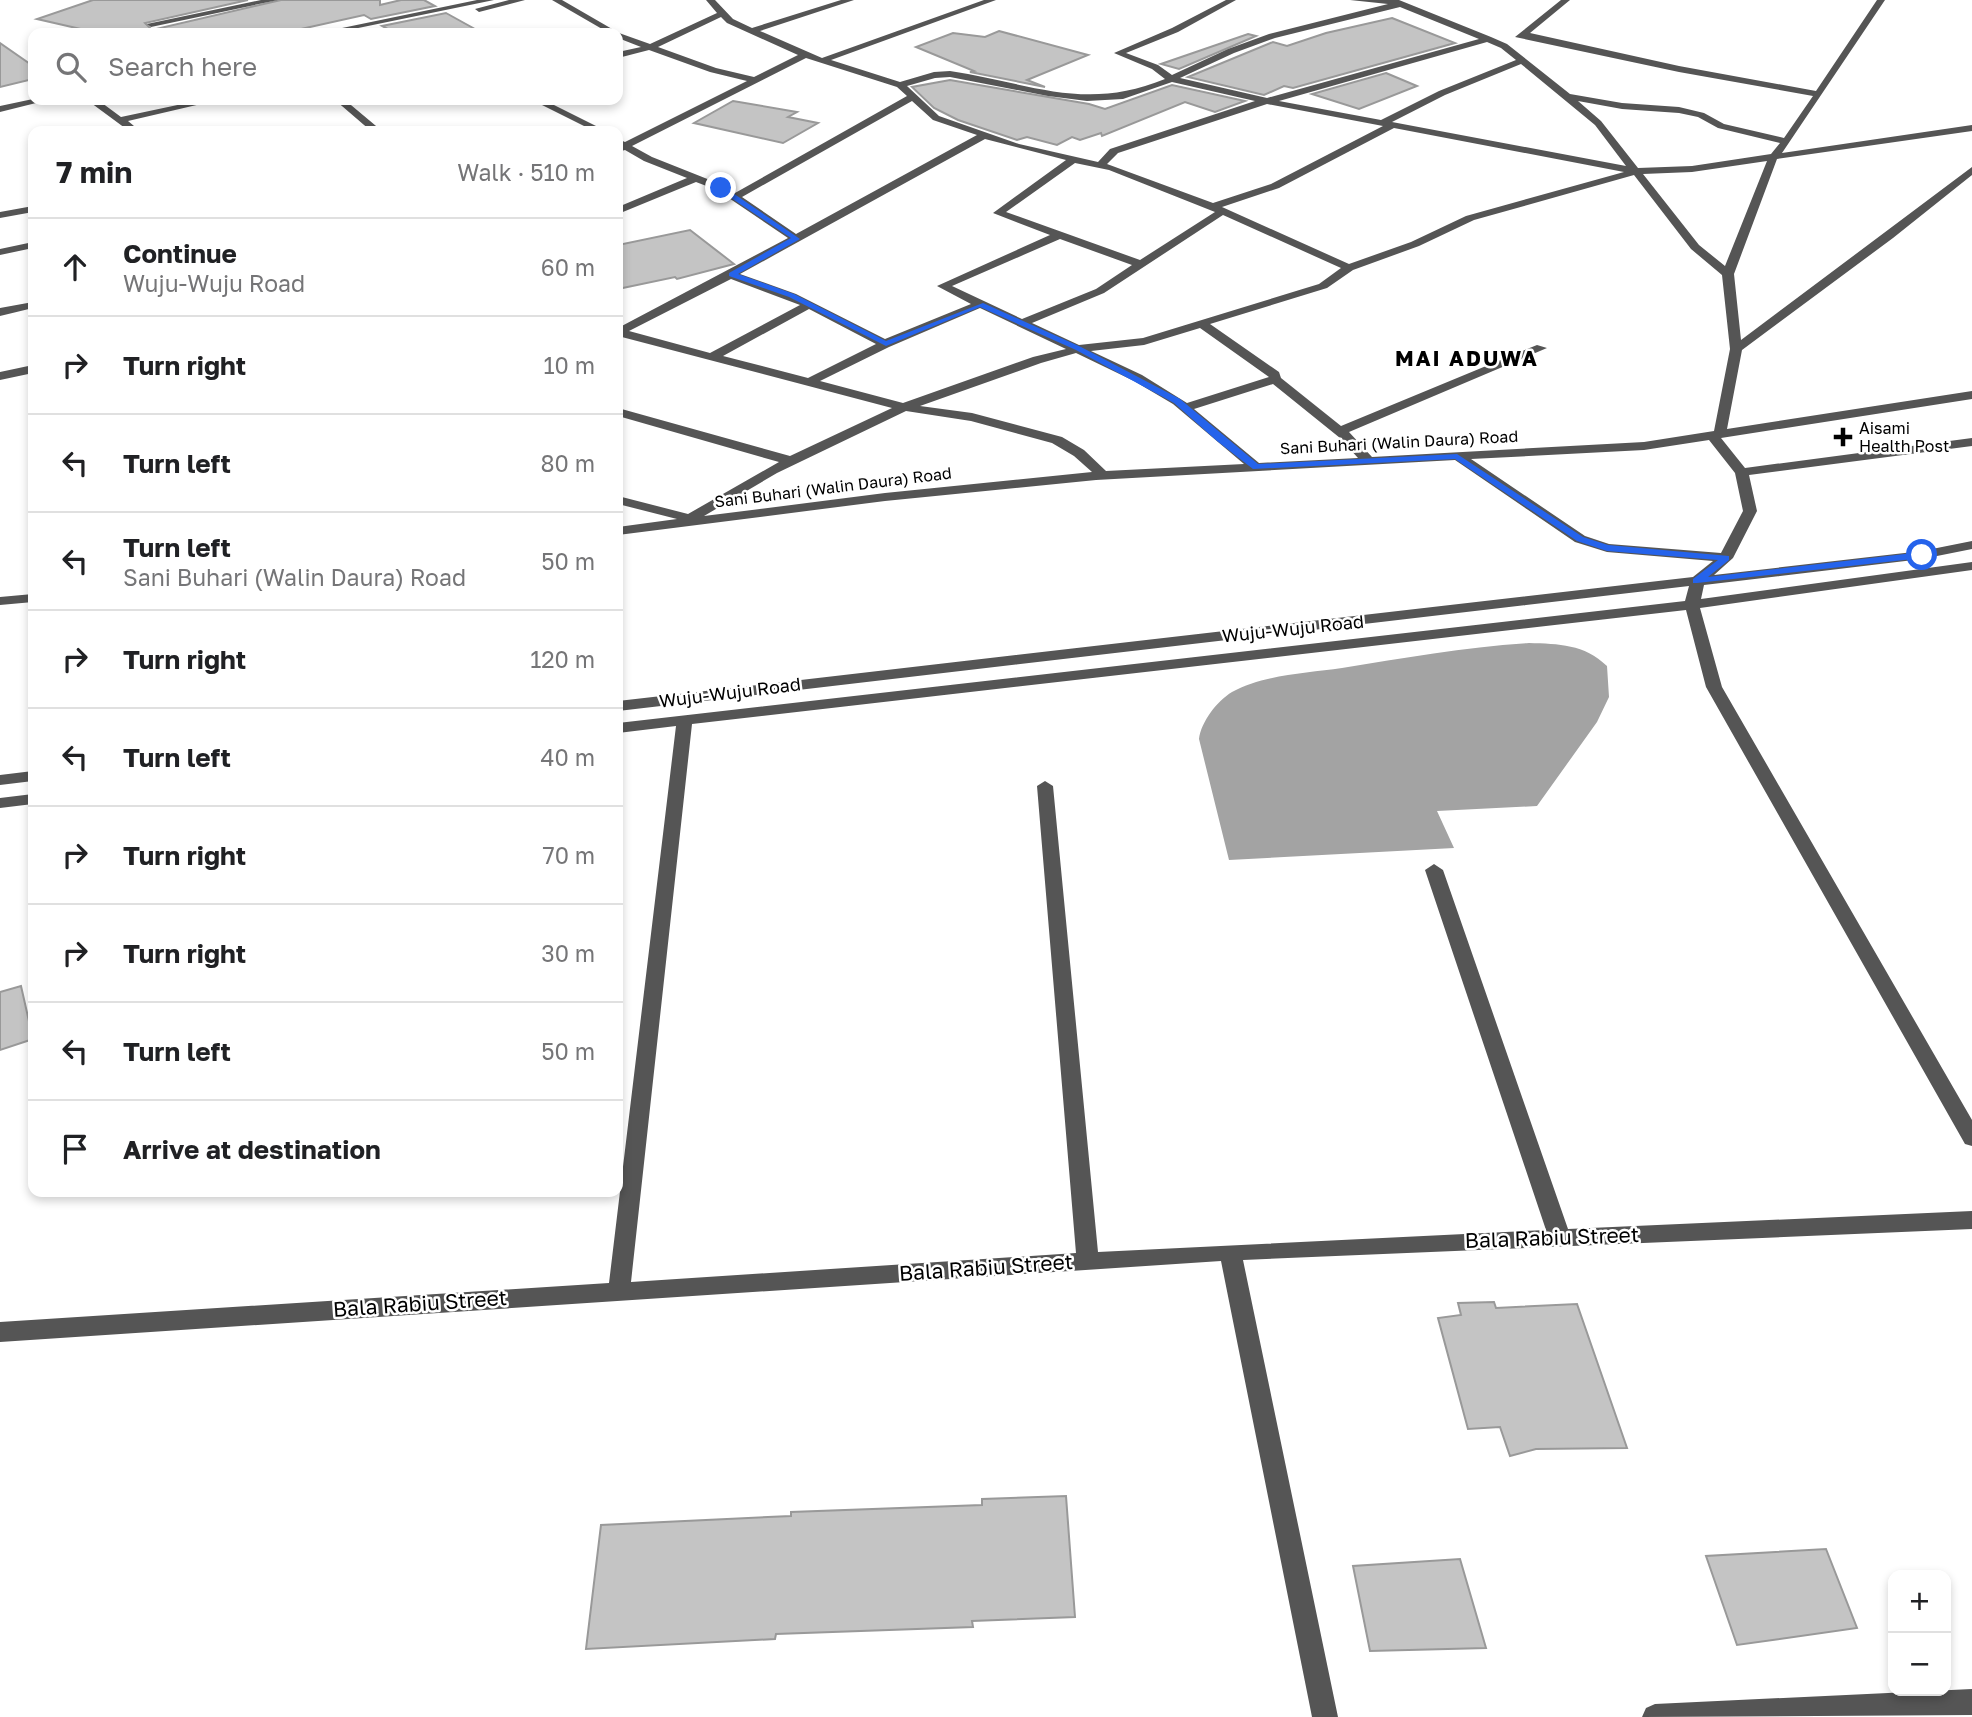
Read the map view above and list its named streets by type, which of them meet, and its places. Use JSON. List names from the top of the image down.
{
  "streets": {
    "street": ["Sani Buhari (Walin Daura) Road", "Wuju-Wuju Road", "Bala Rabiu Street"]
  },
  "districts": ["MAI ADUWA"],
  "places": {
    "health": ["Aisami Health Post"]
  },
  "page": {
    "search": "Search here",
    "heading": ["7 min", "Walk · 510 m"],
    "list": [
      ["Continue", "Wuju-Wuju Road", "60 m"],
      ["Turn right", "10 m"],
      ["Turn left", "80 m"],
      ["Turn left", "Sani Buhari (Walin Daura) Road", "50 m"],
      ["Turn right", "120 m"],
      ["Turn left", "40 m"],
      ["Turn right", "70 m"],
      ["Turn right", "30 m"],
      ["Turn left", "50 m"],
      "Arrive at destination"
    ],
    "map_buttons": ["+", "−"]
  }
}
